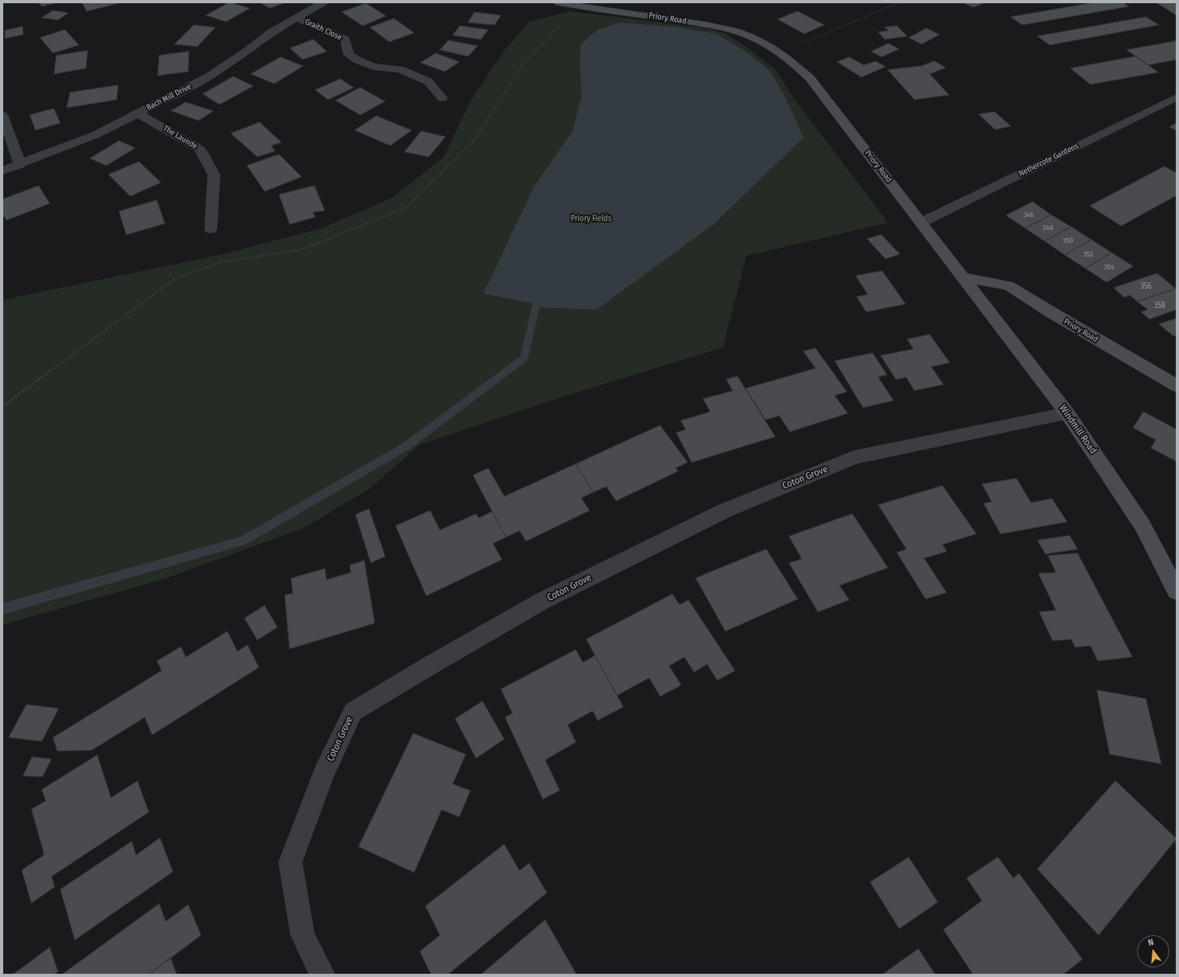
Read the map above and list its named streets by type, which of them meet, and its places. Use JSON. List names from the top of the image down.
{
  "streets": {
    "street": [
      "Priory Road",
      "Graith Close",
      "Bach Mill Drive",
      "The Launde",
      "Nethercote Gardens",
      "Windmill Road",
      "Coton Grove"
    ]
  },
  "crossings": [
    ["Priory Road", "Nethercote Gardens"],
    ["Priory Road", "Windmill Road"],
    ["Graith Close", "Bach Mill Drive"],
    ["Bach Mill Drive", "The Launde"],
    ["Windmill Road", "Coton Grove"]
  ],
  "parks": ["Priory Fields"],
  "house_numbers": [
    "346",
    "348",
    "350",
    "352",
    "354",
    "356",
    "358"
  ],
  "north": "top"
}
